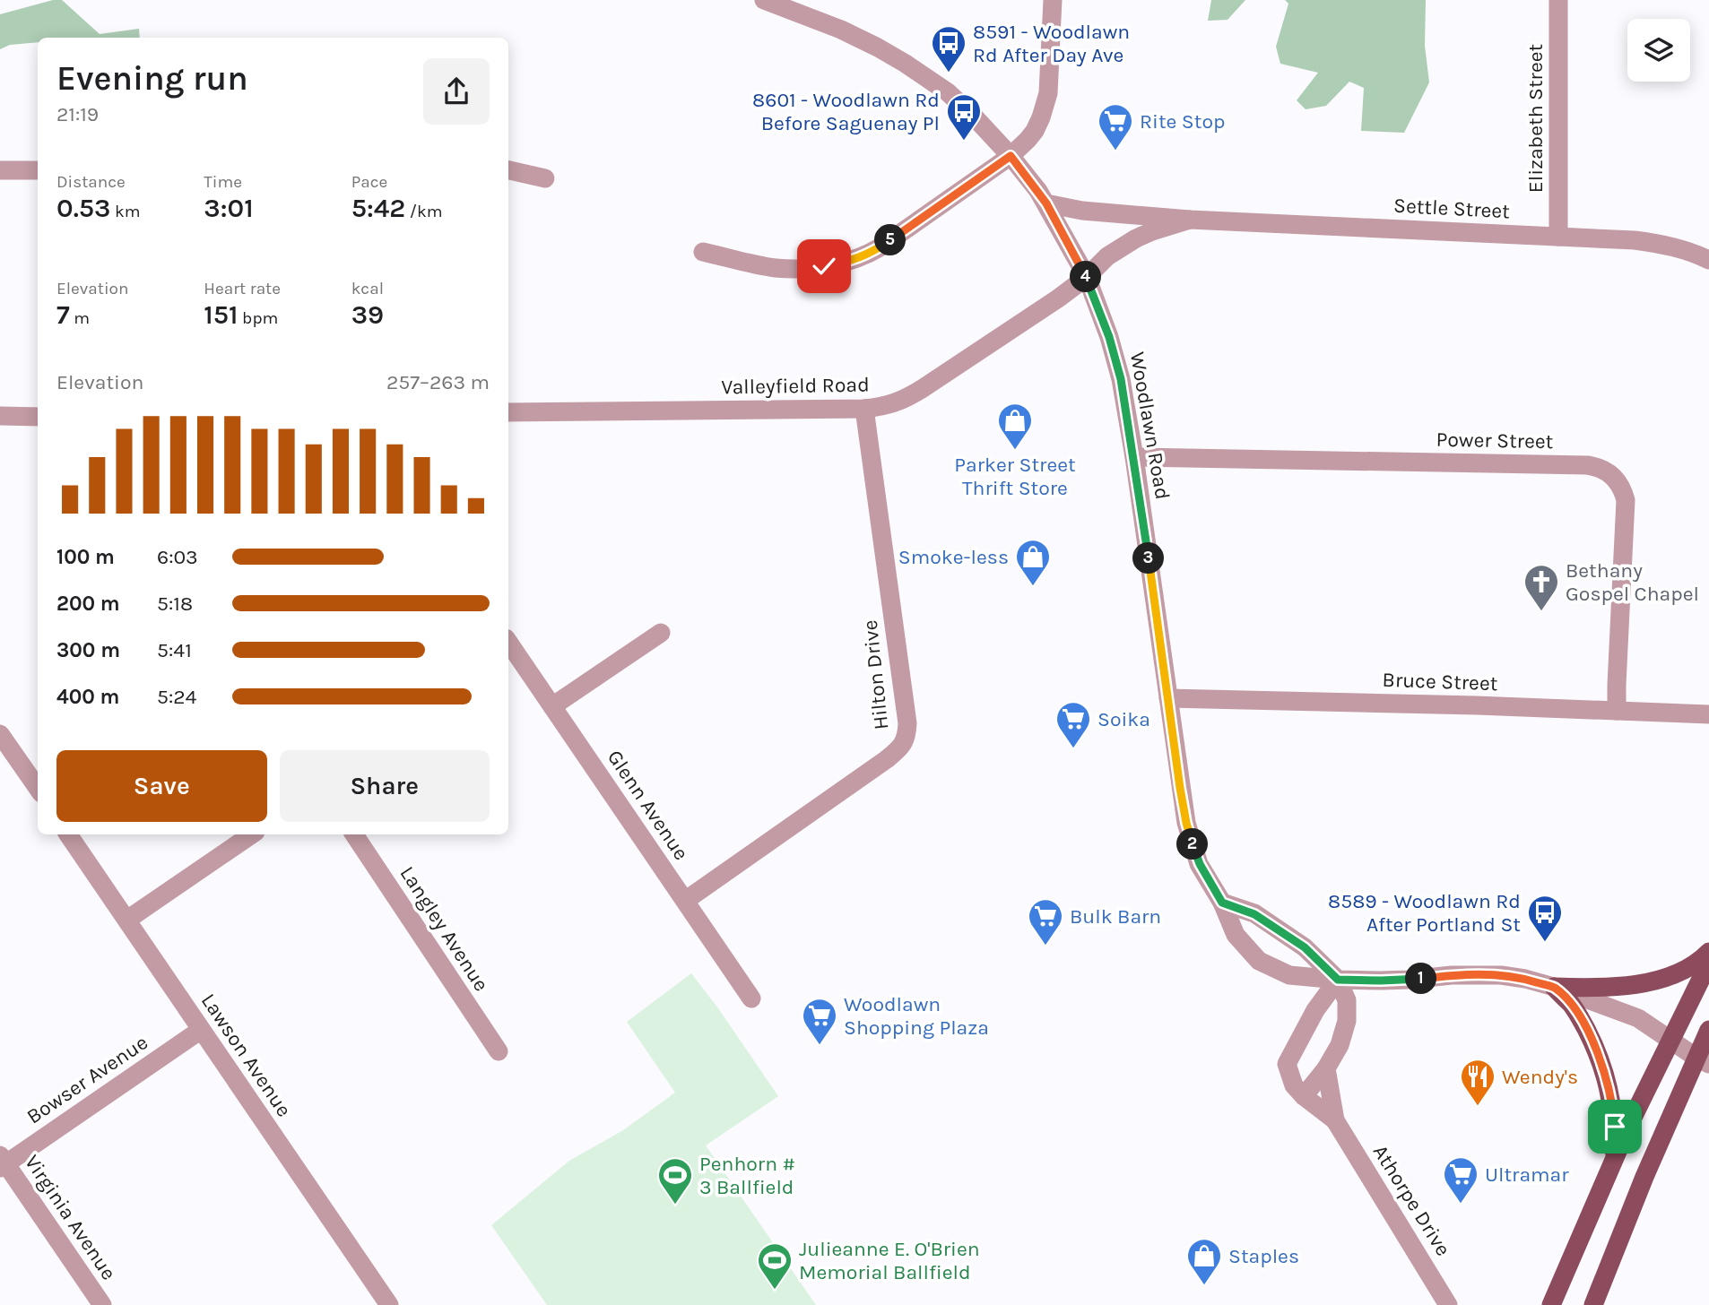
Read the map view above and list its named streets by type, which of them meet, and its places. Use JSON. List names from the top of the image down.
{
  "streets": {
    "street": [
      "Elizabeth Street",
      "Settle Street",
      "Valleyfield Road",
      "Woodlawn Road",
      "Power Street",
      "Hilton Drive",
      "Bruce Street",
      "Glenn Avenue",
      "Langley Avenue",
      "Lawson Avenue",
      "Bowser Avenue",
      "Athorpe Drive",
      "Virginia Avenue"
    ]
  },
  "crossings": [
    ["Elizabeth Street", "Settle Street"],
    ["Settle Street", "Valleyfield Road"],
    ["Settle Street", "Woodlawn Road"],
    ["Valleyfield Road", "Woodlawn Road"],
    ["Valleyfield Road", "Hilton Drive"],
    ["Woodlawn Road", "Power Street"],
    ["Woodlawn Road", "Bruce Street"],
    ["Woodlawn Road", "Athorpe Drive"],
    ["Power Street", "Bruce Street"],
    ["Hilton Drive", "Glenn Avenue"],
    ["Lawson Avenue", "Bowser Avenue"],
    ["Bowser Avenue", "Virginia Avenue"]
  ],
  "places": {
    "bus stop": ["8591 - Woodlawn Rd After Day Ave", "8601 - Woodlawn Rd Before Saguenay Pl", "8589 - Woodlawn Rd After Portland St"],
    "supermarket": [
      "Rite Stop",
      "Soika",
      "Bulk Barn",
      "Woodlawn Shopping Plaza",
      "Ultramar"
    ],
    "shop": ["Parker Street Thrift Store", "Smoke-less", "Staples"],
    "church": ["Bethany Gospel Chapel"],
    "restaurant": ["Wendy's"],
    "sports": ["Penhorn # 3 Ballfield", "Julieanne E. O'Brien Memorial Ballfield"]
  },
  "page": {
    "heading": ["Evening run", "21:19"],
    "stats": [
      ["Distance", "0.53 km"],
      ["Time", "3:01"],
      ["Pace", "5:42 /km"],
      ["Elevation", "7 m"],
      ["Heart rate", "151 bpm"],
      ["kcal", "39"]
    ],
    "pins": [
      "5",
      "4",
      "3",
      "2",
      "1"
    ],
    "chart": ["Elevation", "257–263 m"],
    "list": [
      {
        "name": "100 m",
        "note": "6:03"
      },
      {
        "name": "200 m",
        "note": "5:18"
      },
      {
        "name": "300 m",
        "note": "5:41"
      },
      {
        "name": "400 m",
        "note": "5:24"
      }
    ],
    "buttons": ["Save", "Share"]
  }
}
